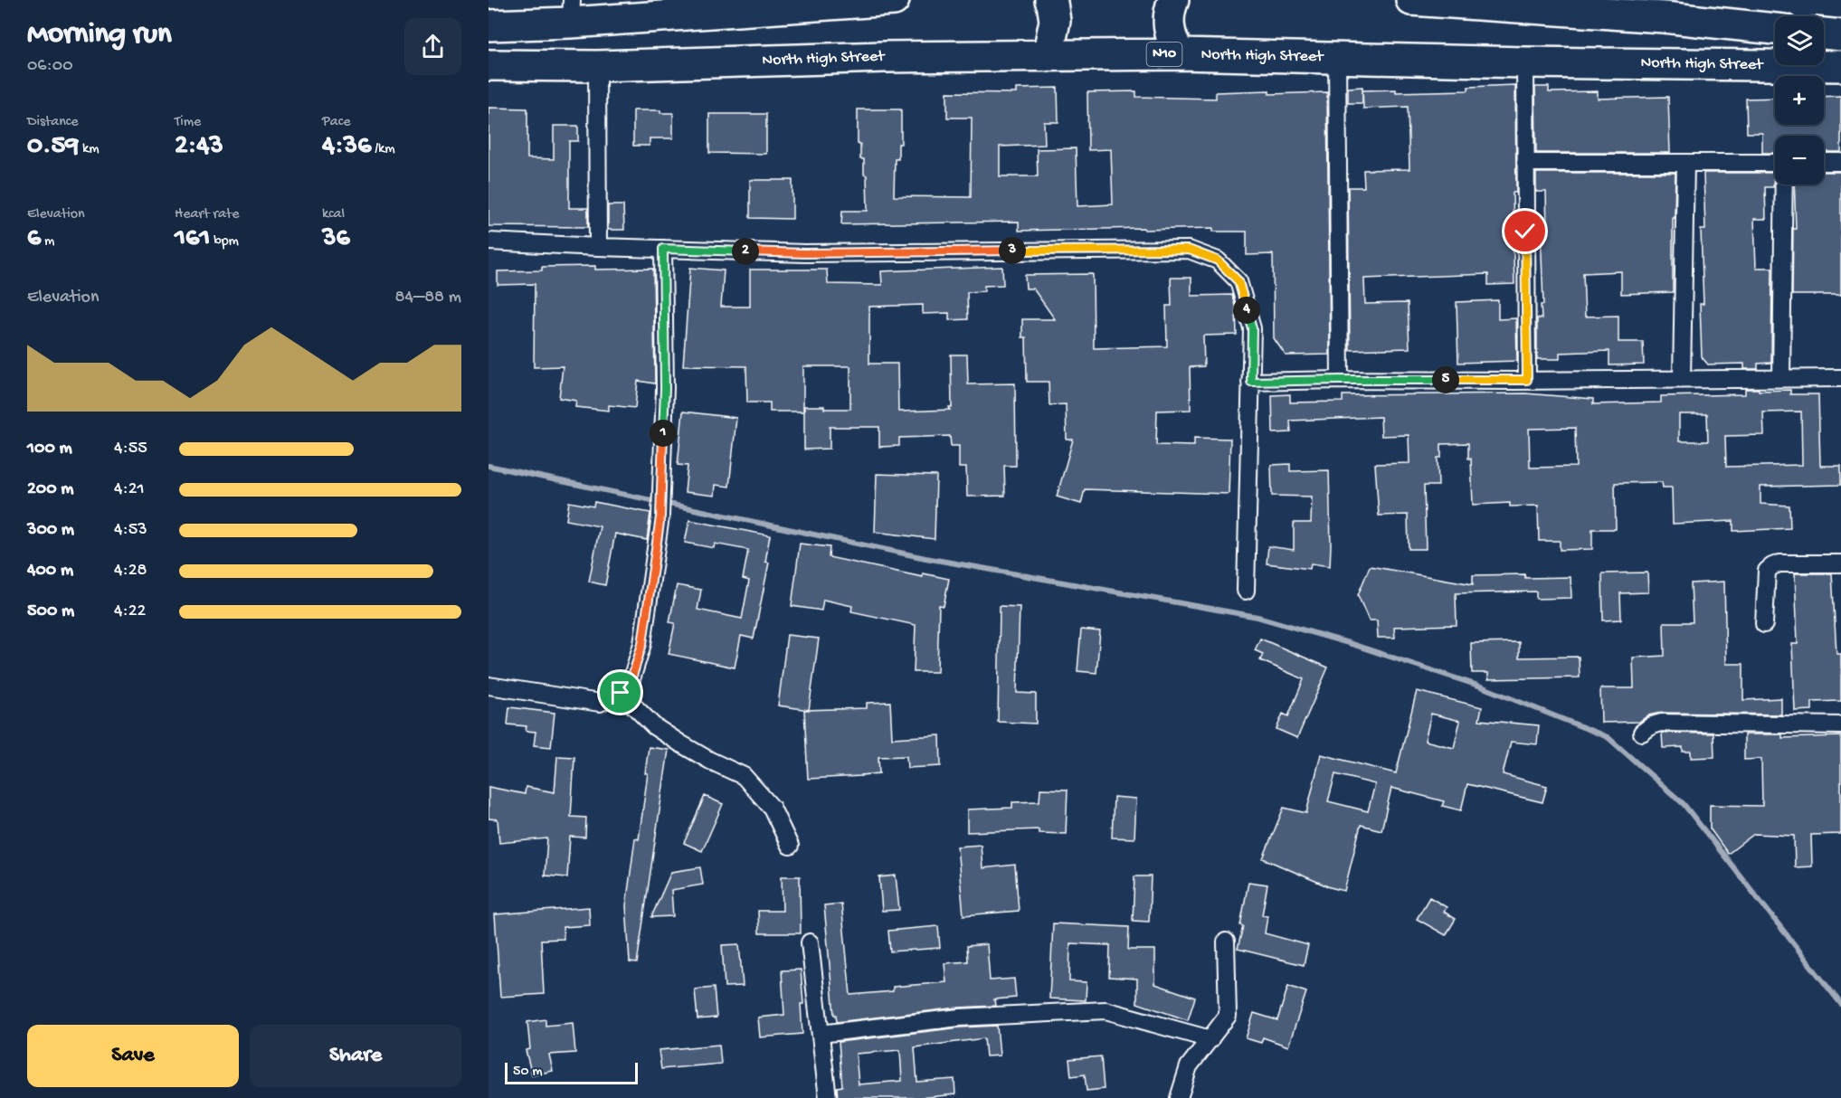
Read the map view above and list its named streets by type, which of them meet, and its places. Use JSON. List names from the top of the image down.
{
  "streets": {
    "highway": ["N10", "North High Street"]
  },
  "scale_bar": "50 m",
  "page": {
    "heading": ["Morning run", "06:00"],
    "map_buttons": ["+", "−"],
    "stats": [
      ["Distance", "0.59 km"],
      ["Time", "2:43"],
      ["Pace", "4:36 /km"],
      ["Elevation", "6 m"],
      ["Heart rate", "161 bpm"],
      ["kcal", "36"]
    ],
    "pins": [
      "3",
      "2",
      "4",
      "5",
      "1"
    ],
    "chart": ["Elevation", "84–88 m"],
    "list": [
      {
        "name": "100 m",
        "note": "4:55"
      },
      {
        "name": "200 m",
        "note": "4:21"
      },
      {
        "name": "300 m",
        "note": "4:53"
      },
      {
        "name": "400 m",
        "note": "4:28"
      },
      {
        "name": "500 m",
        "note": "4:22"
      }
    ],
    "buttons": ["Save", "Share"],
    "scale": "50 m"
  }
}
